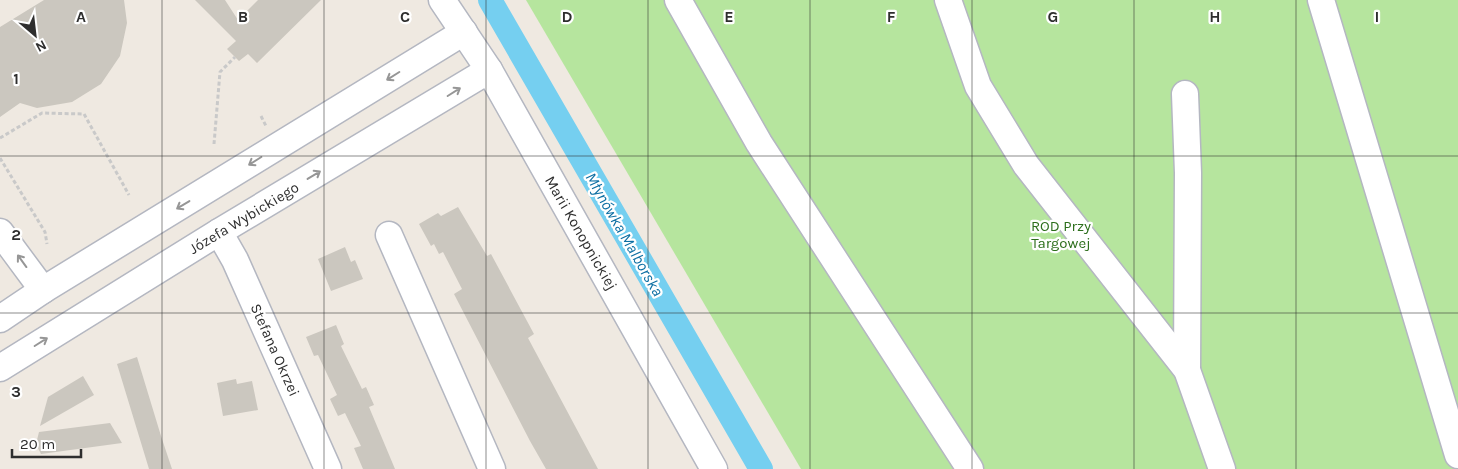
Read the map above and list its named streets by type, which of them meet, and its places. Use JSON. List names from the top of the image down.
{
  "streets": {
    "street": ["Józefa Wybickiego", "Marii Konopnickiej", "Stefana Okrzei"]
  },
  "crossings": [
    ["Józefa Wybickiego", "Marii Konopnickiej"],
    ["Józefa Wybickiego", "Stefana Okrzei"]
  ],
  "water": ["Młynówka Malborska"],
  "parks": ["ROD Przy Targowej"],
  "scale_bar": "20 m",
  "north": "bottom right",
  "grid": {
    "columns": [
      "A",
      "B",
      "C",
      "D",
      "E",
      "F",
      "G",
      "H",
      "I"
    ],
    "rows": ["1", "2", "3"]
  }
}
